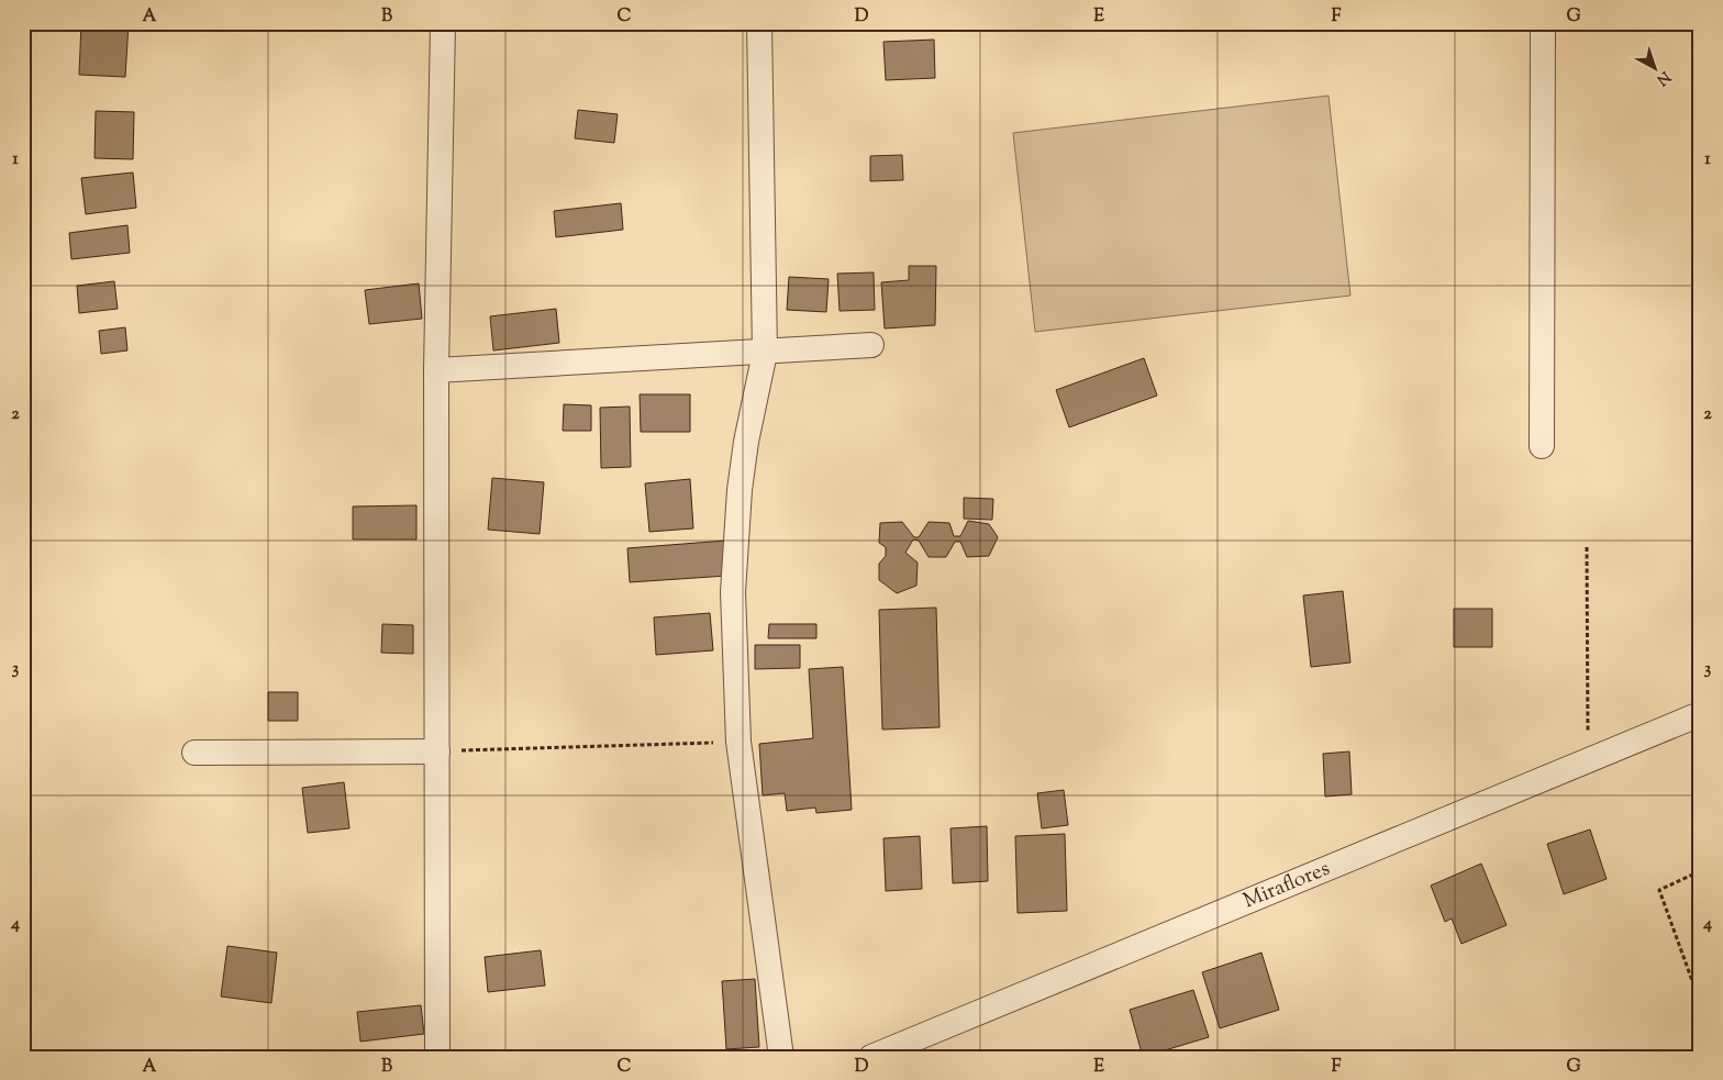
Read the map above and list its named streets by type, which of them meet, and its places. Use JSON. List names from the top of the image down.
{
  "streets": {
    "street": ["Miraflores"]
  },
  "north": "bottom right",
  "grid": {
    "columns": [
      "A",
      "B",
      "C",
      "D",
      "E",
      "F",
      "G"
    ],
    "rows": [
      "1",
      "2",
      "3",
      "4"
    ]
  }
}
